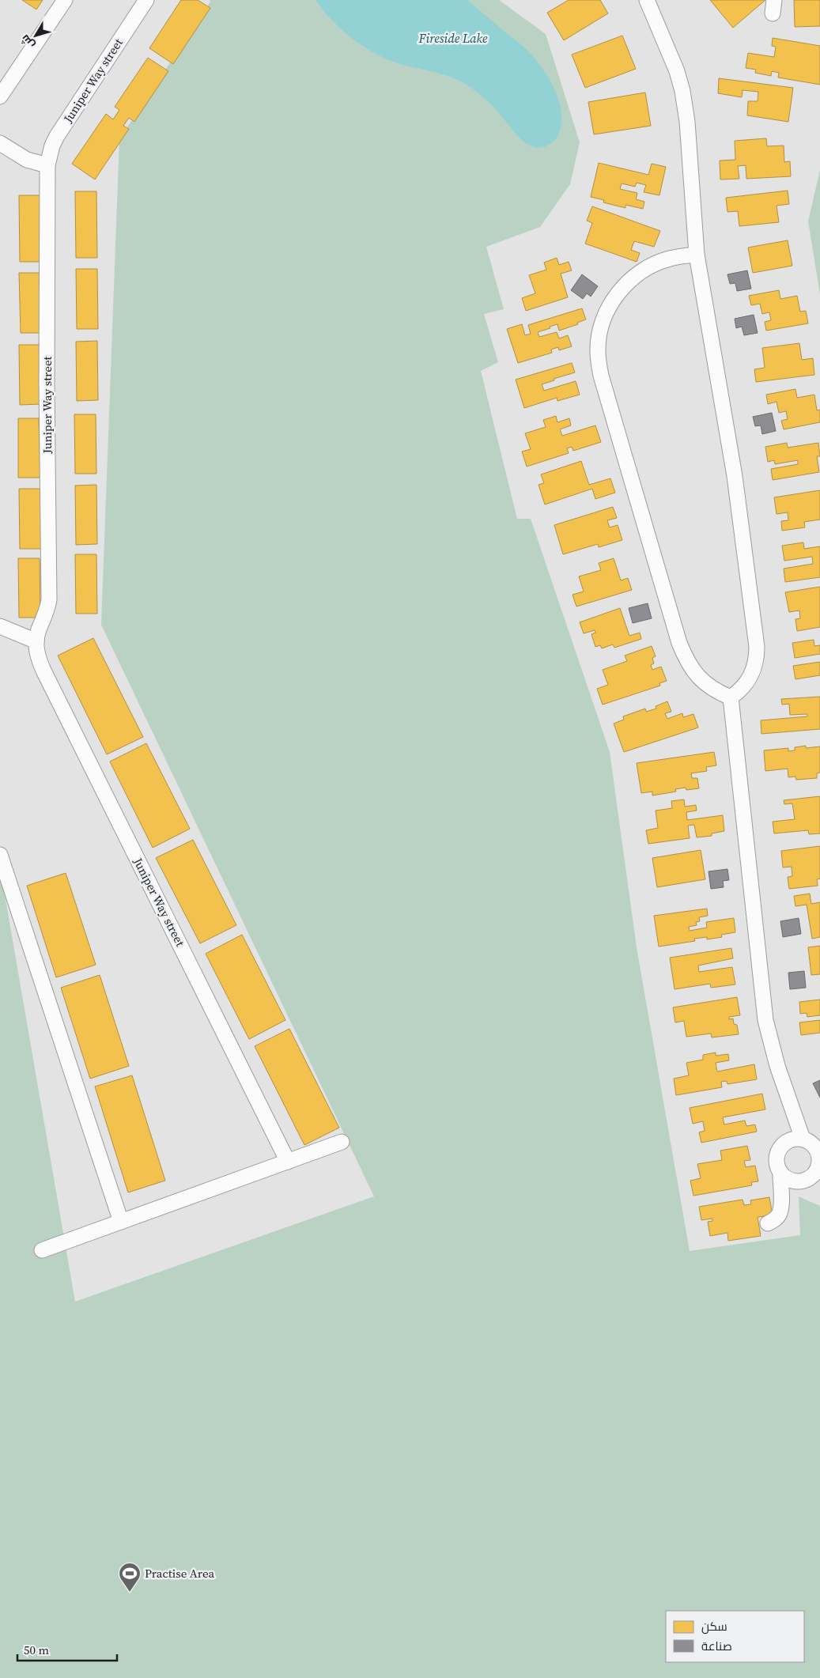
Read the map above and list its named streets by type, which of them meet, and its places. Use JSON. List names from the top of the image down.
{
  "streets": {
    "street": ["Juniper Way street"]
  },
  "water": ["Fireside Lake"],
  "places": {
    "sports": ["Practise Area"]
  },
  "legend": ["سكن", "صناعة"],
  "scale_bar": "50 m",
  "north": "bottom left"
}
